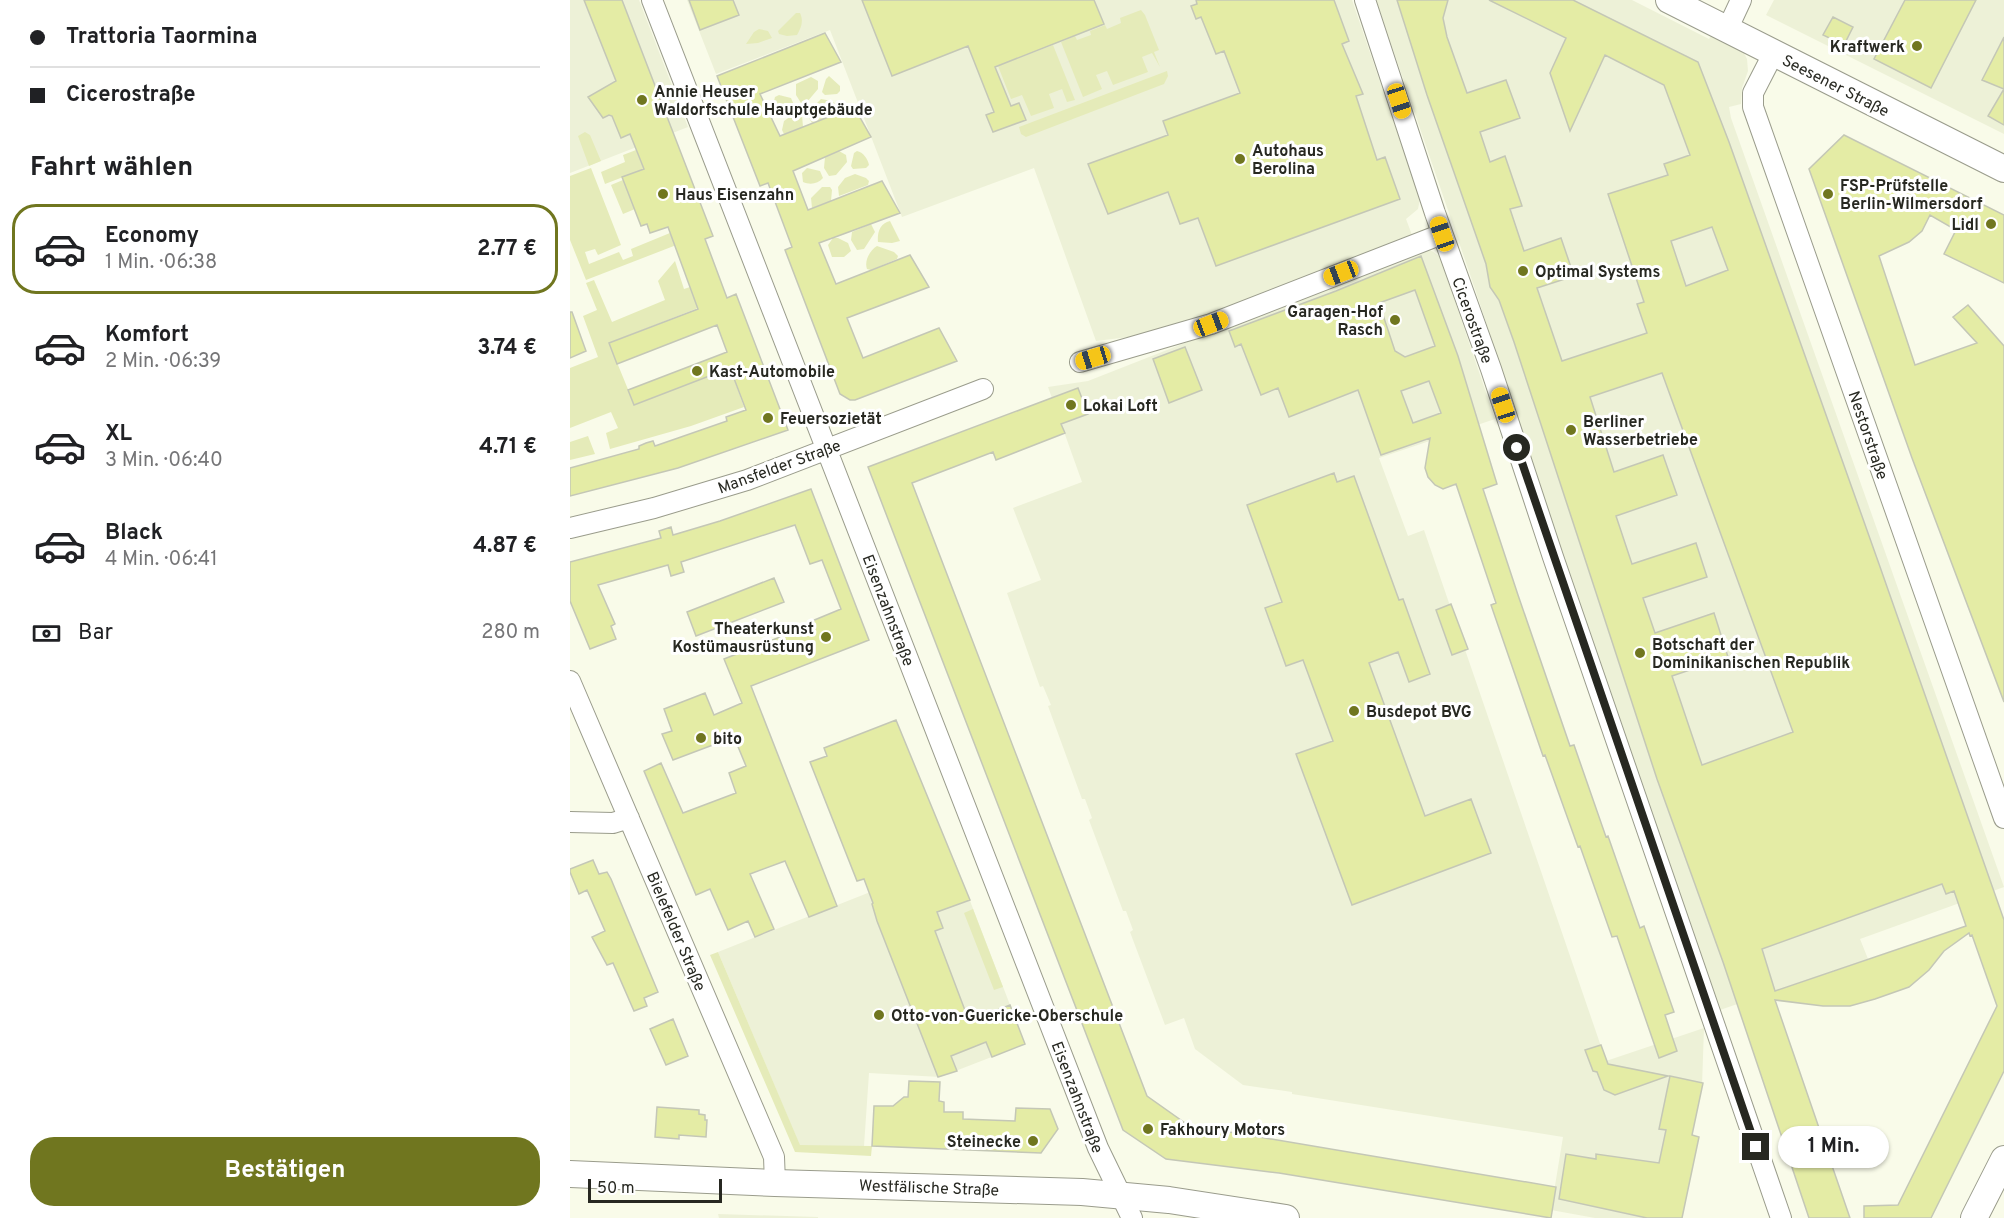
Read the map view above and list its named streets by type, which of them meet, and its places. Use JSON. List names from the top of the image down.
{
  "streets": {
    "street": [
      "Seesener Straße",
      "Cicerostraße",
      "Nestorstraße",
      "Mansfelder Straße",
      "Eisenzahnstraße",
      "Bielefelder Straße",
      "Westfälische Straße"
    ]
  },
  "crossings": [
    ["Seesener Straße", "Nestorstraße"],
    ["Mansfelder Straße", "Eisenzahnstraße"],
    ["Eisenzahnstraße", "Westfälische Straße"],
    ["Bielefelder Straße", "Westfälische Straße"]
  ],
  "places": [
    "Kraftwerk",
    "Annie Heuser Waldorfschule Hauptgebäude",
    "Autohaus Berolina",
    "Haus Eisenzahn",
    "FSP-Prüfstelle Berlin-Wilmersdorf",
    "Lidl",
    "Optimal Systems",
    "Garagen-Hof Rasch",
    "Kast-Automobile",
    "Lokai Loft",
    "Feuersozietät",
    "Berliner Wasserbetriebe",
    "Theaterkunst Kostümausrüstung",
    "Botschaft der Dominikanischen Republik",
    "Busdepot BVG",
    "bito",
    "Otto-von-Guericke-Oberschule",
    "Fakhoury Motors",
    "Steinecke"
  ],
  "scale_bar": "50 m",
  "page": {
    "banner": ["Trattoria Taormina", "Cicerostraße"],
    "heading": "Fahrt wählen",
    "list": [
      {
        "name": "Economy",
        "note": "1 Min. · 06:38",
        "value": "2.77 €"
      },
      {
        "name": "Komfort",
        "note": "2 Min. · 06:39",
        "value": "3.74 €"
      },
      {
        "name": "XL",
        "note": "3 Min. · 06:40",
        "value": "4.71 €"
      },
      {
        "name": "Black",
        "note": "4 Min. · 06:41",
        "value": "4.87 €"
      }
    ],
    "pay": ["Bar", "280 m"],
    "buttons": "Bestätigen",
    "bubble": "1 Min.",
    "scale": "50 m"
  }
}
